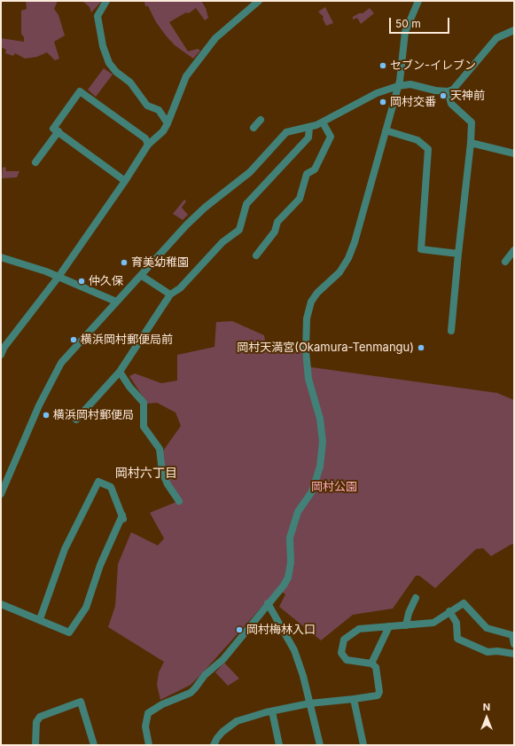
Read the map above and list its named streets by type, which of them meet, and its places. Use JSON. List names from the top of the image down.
{
  "districts": ["岡村六丁目"],
  "parks": ["岡村公園"],
  "places": [
    "セブン-イレブン",
    "天神前",
    "岡村交番",
    "育美幼稚園",
    "仲久保",
    "横浜岡村郵便局前",
    "岡村天満宮(Okamura-Tenmangu)",
    "横浜岡村郵便局",
    "岡村梅林入口"
  ],
  "scale_bar": "50 m",
  "north": "top"
}
